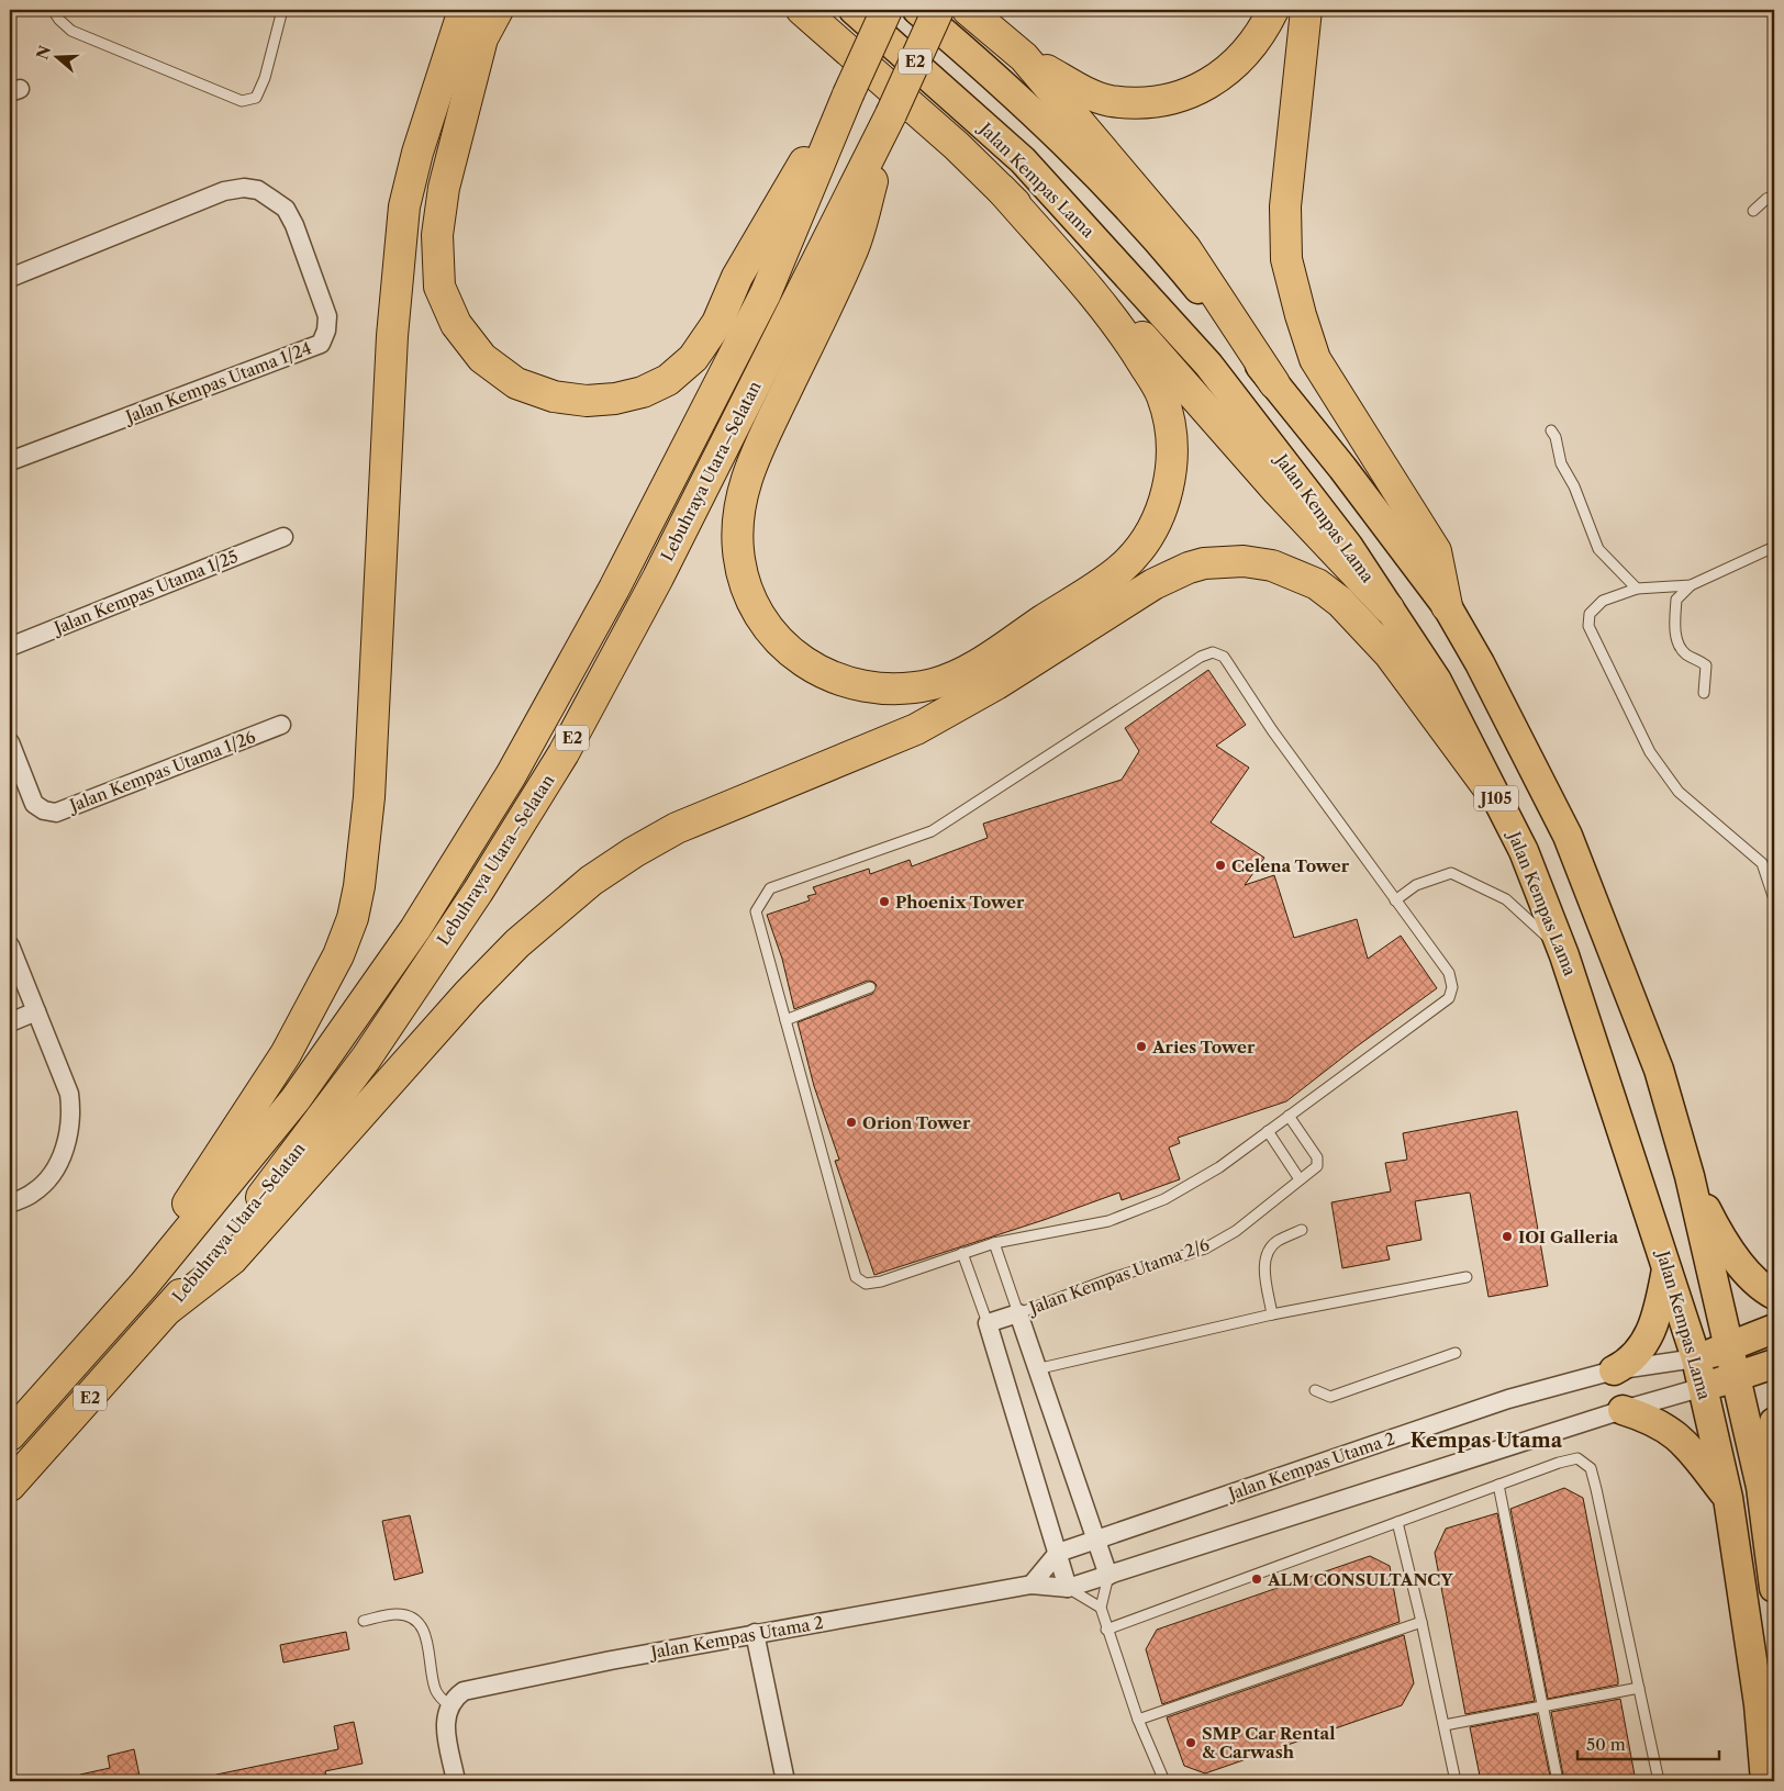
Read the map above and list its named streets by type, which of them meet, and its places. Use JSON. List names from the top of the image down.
{
  "streets": {
    "highway": ["E2", "Lebuhraya Utara–Selatan"],
    "main road": ["Jalan Kempas Lama", "J105"],
    "street": [
      "Jalan Kempas Utama 1/24",
      "Jalan Kempas Utama 1/25",
      "Jalan Kempas Utama 1/26",
      "Jalan Kempas Utama 2/6",
      "Jalan Kempas Utama 2"
    ]
  },
  "crossings": [
    ["Jalan Kempas Lama", "Jalan Kempas Utama 2"],
    ["Jalan Kempas Utama 2/6", "Jalan Kempas Utama 2"]
  ],
  "districts": ["Kempas Utama"],
  "places": [
    "Celena Tower",
    "Phoenix Tower",
    "Aries Tower",
    "Orion Tower",
    "IOI Galleria",
    "ALM CONSULTANCY",
    "SMP Car Rental & Carwash"
  ],
  "scale_bar": "50 m",
  "north": "left"
}
